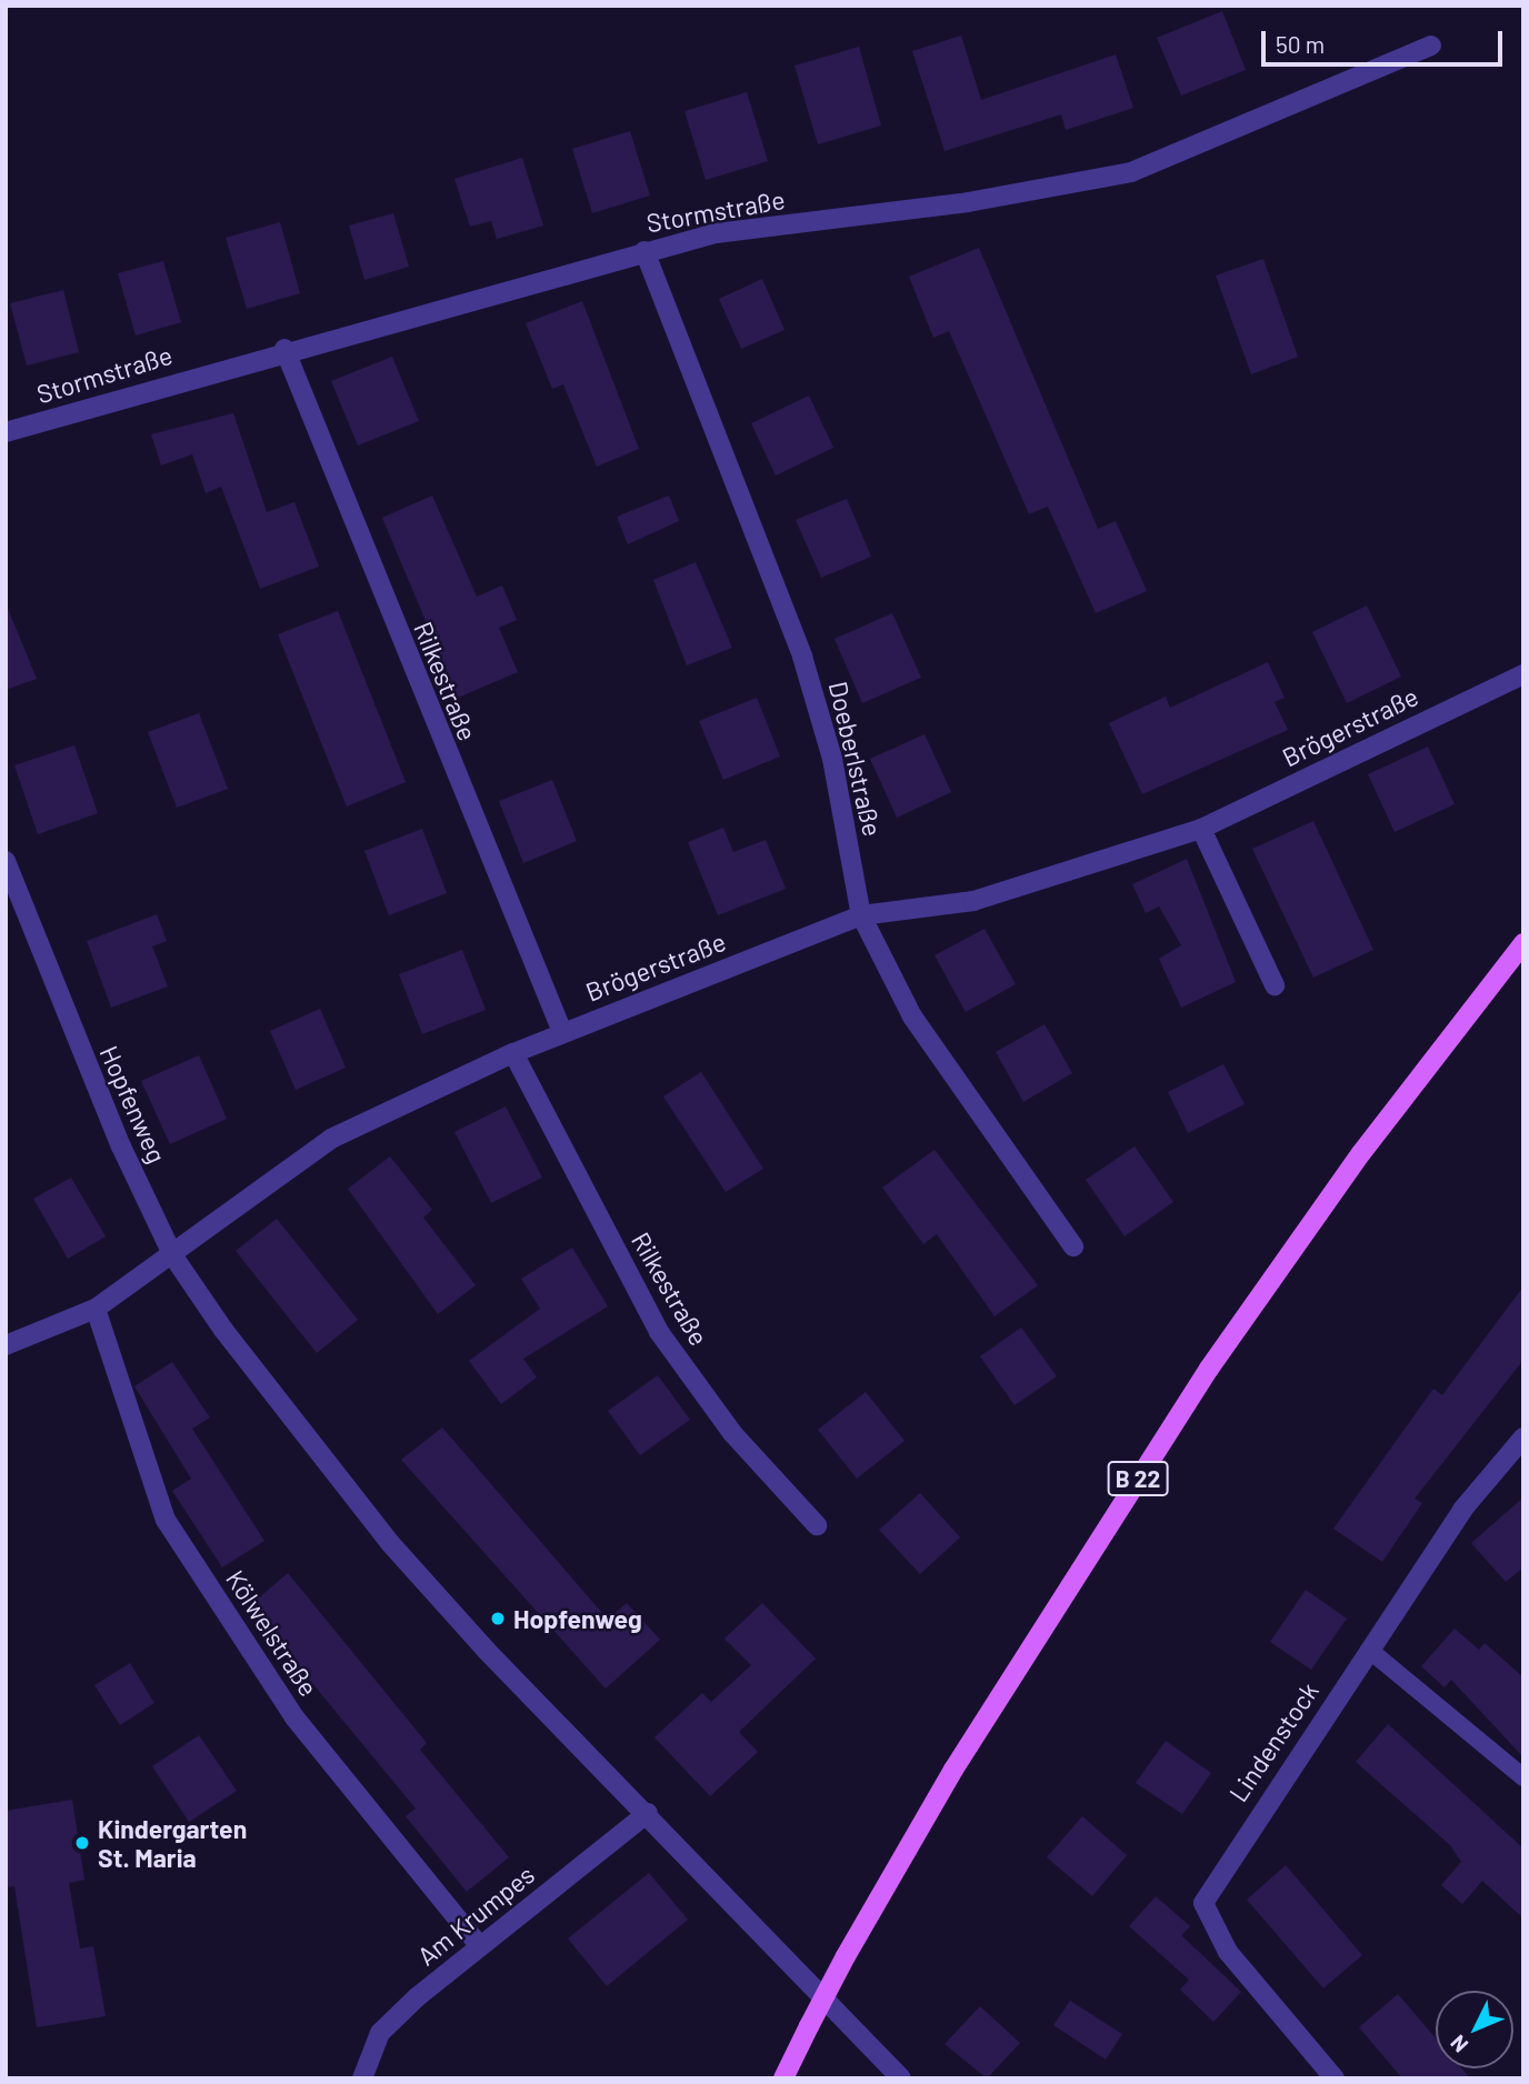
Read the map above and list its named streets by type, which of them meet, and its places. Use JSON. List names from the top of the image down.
{
  "streets": {
    "main road": ["B 22"],
    "street": [
      "Stormstraße",
      "Rilkestraße",
      "Brögerstraße",
      "Doeberlstraße",
      "Hopfenweg",
      "Kölwelstraße",
      "Lindenstock",
      "Am Krumpes"
    ]
  },
  "crossings": [
    ["Stormstraße", "Rilkestraße"],
    ["Stormstraße", "Doeberlstraße"],
    ["Rilkestraße", "Brögerstraße"],
    ["Brögerstraße", "Doeberlstraße"],
    ["Brögerstraße", "Hopfenweg"],
    ["Brögerstraße", "Kölwelstraße"],
    ["Hopfenweg", "Am Krumpes"],
    ["Kölwelstraße", "Am Krumpes"]
  ],
  "places": ["Hopfenweg", "Kindergarten St. Maria"],
  "scale_bar": "50 m",
  "north": "bottom left"
}
